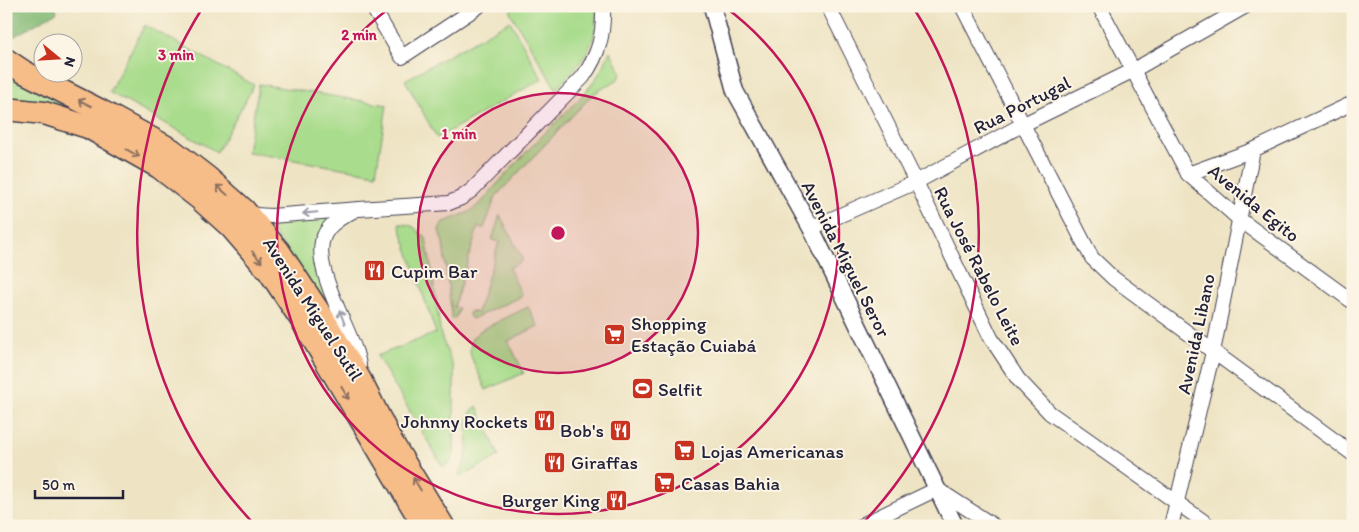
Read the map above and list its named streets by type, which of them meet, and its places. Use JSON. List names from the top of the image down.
{
  "streets": {
    "highway": ["Avenida Miguel Sutil"],
    "street": [
      "Rua Portugal",
      "Avenida Egito",
      "Avenida Miguel Seror",
      "Rua José Rabelo Leite",
      "Avenida Libano"
    ]
  },
  "crossings": [
    ["Rua Portugal", "Avenida Egito"],
    ["Rua Portugal", "Avenida Miguel Seror"],
    ["Rua Portugal", "Rua José Rabelo Leite"],
    ["Avenida Egito", "Avenida Libano"],
    ["Rua José Rabelo Leite", "Avenida Libano"]
  ],
  "places": {
    "restaurant": [
      "Cupim Bar",
      "Johnny Rockets",
      "Bob's",
      "Giraffas",
      "Burger King"
    ],
    "supermarket": ["Shopping Estação Cuiabá", "Lojas Americanas", "Casas Bahia"],
    "sports": ["Selfit"]
  },
  "scale_bar": "50 m",
  "north": "right",
  "rings": ["2 min", "3 min", "1 min"]
}
